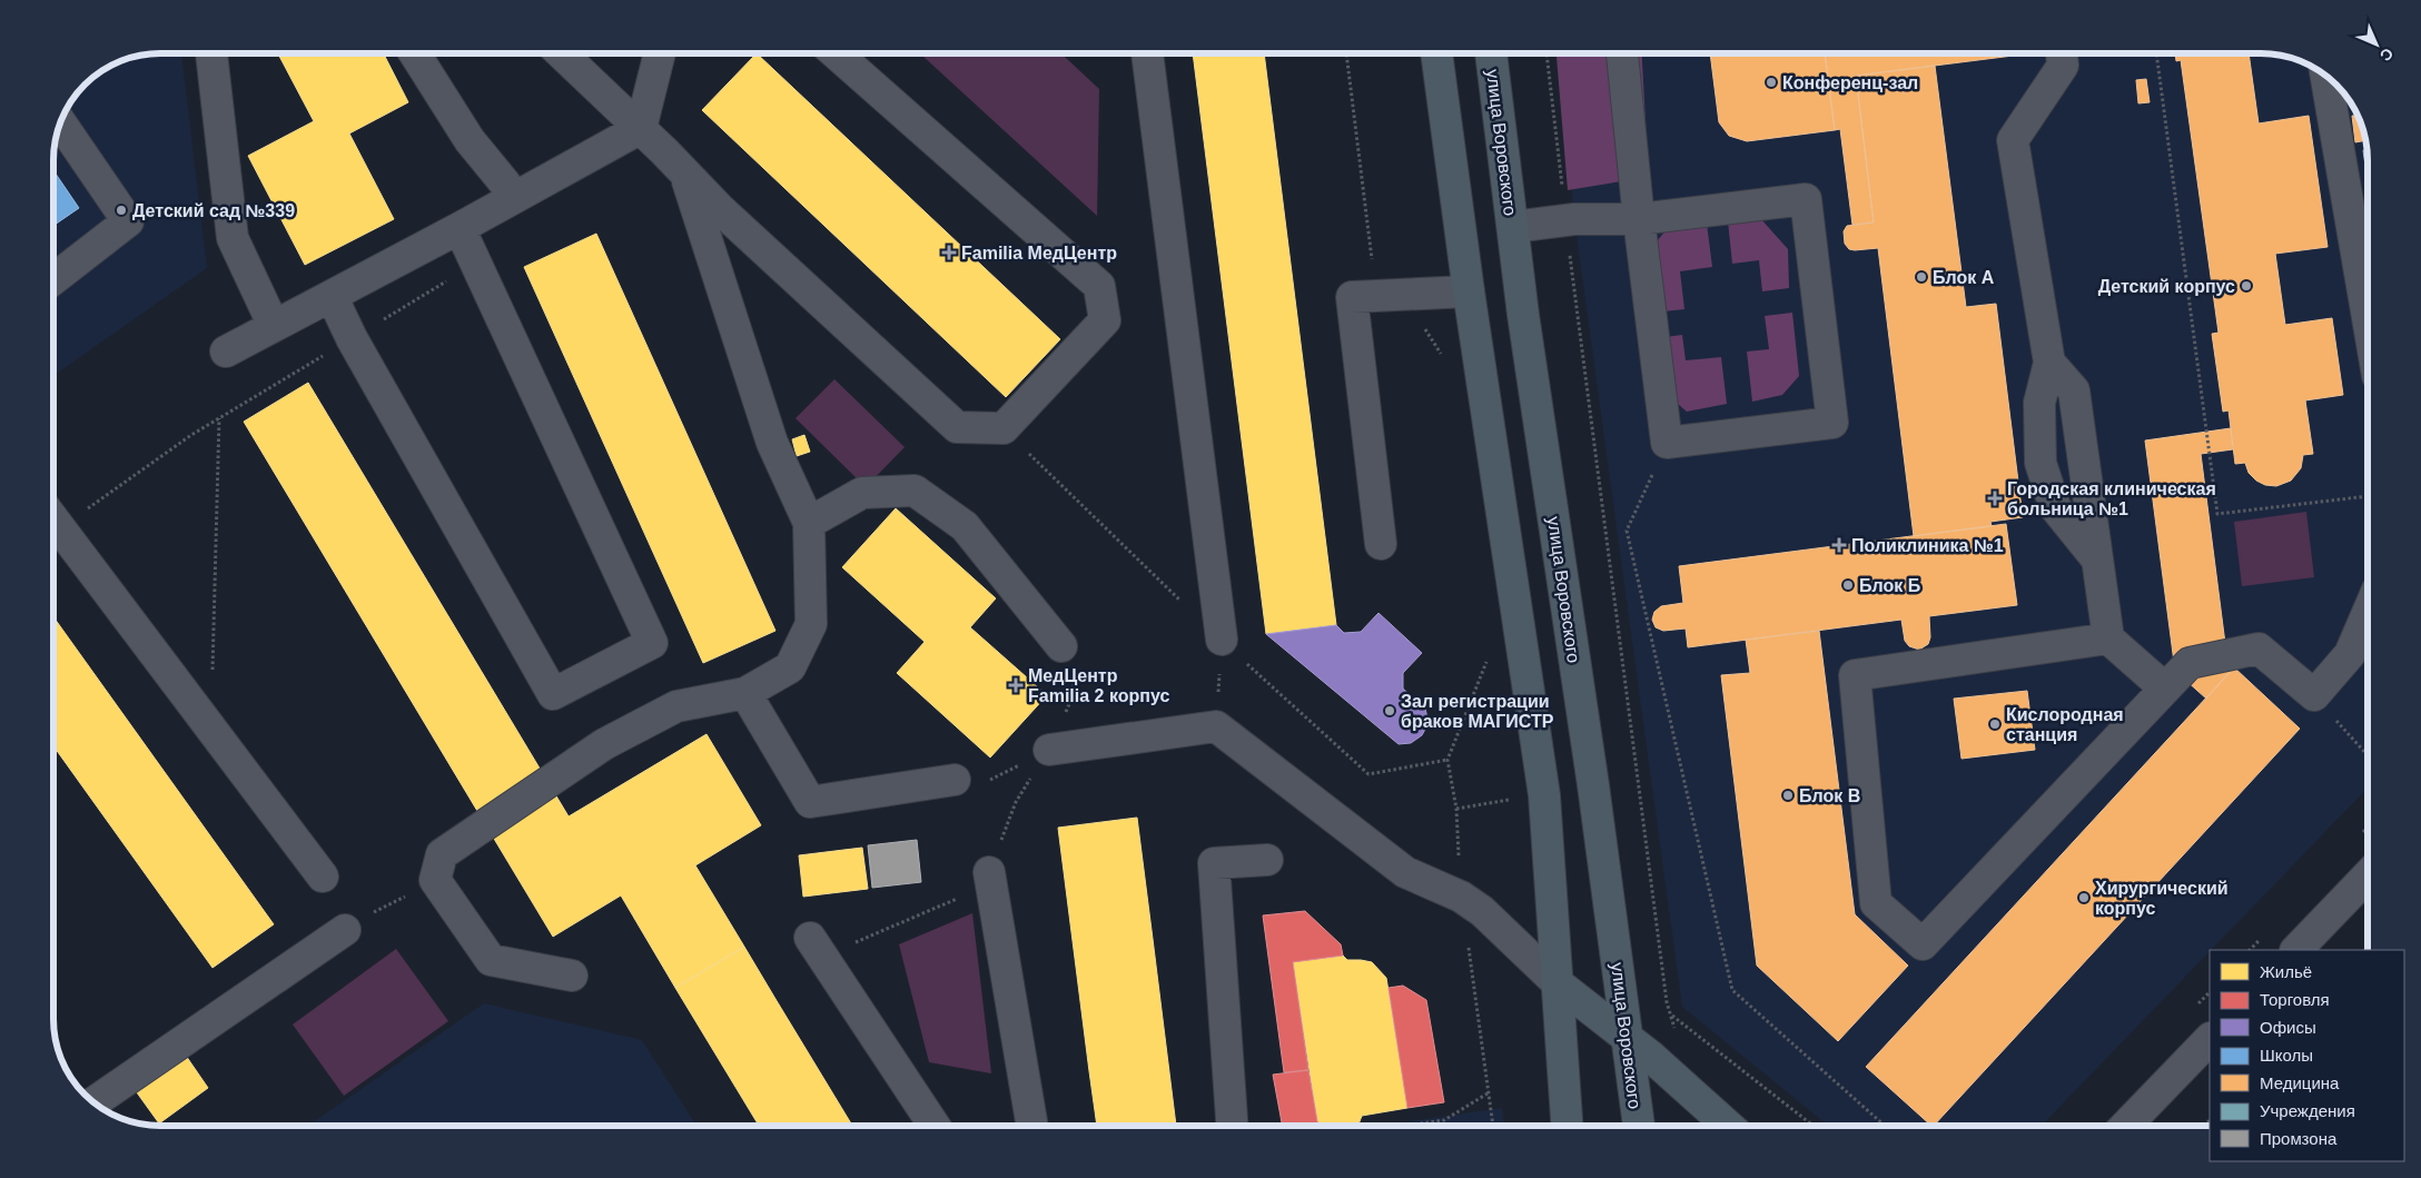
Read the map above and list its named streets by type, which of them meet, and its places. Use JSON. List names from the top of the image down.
{
  "streets": {
    "main road": ["улица Воровского"]
  },
  "places": {
    "other": [
      "Конференц-зал",
      "Детский сад №339",
      "Блок А",
      "Детский корпус",
      "Блок Б",
      "Зал регистрации браков МАГИСТР",
      "Кислородная станция",
      "Блок В",
      "Хирургический корпус"
    ],
    "health": [
      "Familia МедЦентр",
      "Городская клиническая больница №1",
      "Поликлиника №1",
      "МедЦентр Familia 2 корпус"
    ]
  },
  "legend": [
    "Жильё",
    "Торговля",
    "Офисы",
    "Школы",
    "Медицина",
    "Учреждения",
    "Промзона"
  ],
  "north": "bottom right"
}
